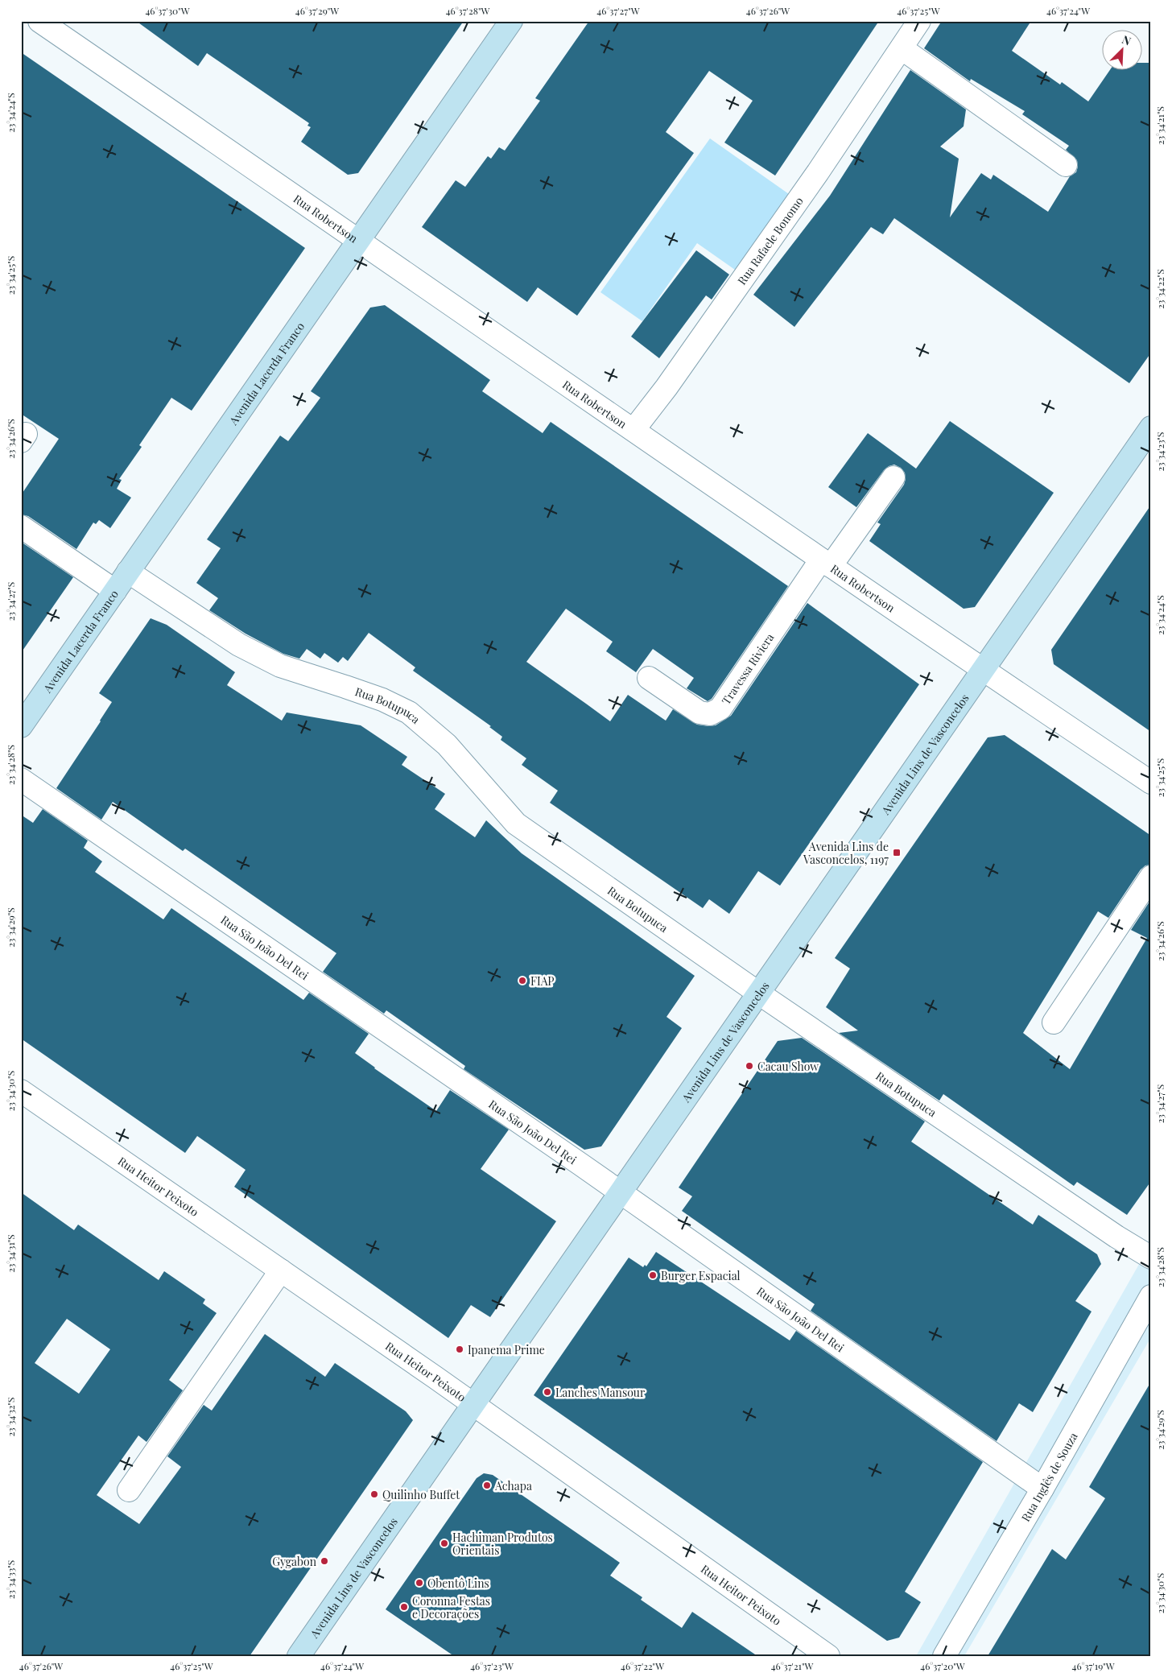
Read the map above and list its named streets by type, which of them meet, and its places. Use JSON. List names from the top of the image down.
{
  "streets": {
    "street": [
      "Rua Robertson",
      "Rua Rafaele Bonomo",
      "Avenida Lacerda Franco",
      "Travessa Riviera",
      "Rua Botupuca",
      "Avenida Lins de Vasconcelos",
      "Rua São João Del Rei",
      "Rua Heitor Peixoto",
      "Rua Inglês de Souza"
    ]
  },
  "crossings": [
    ["Rua Robertson", "Rua Rafaele Bonomo"],
    ["Rua Robertson", "Avenida Lacerda Franco"],
    ["Rua Robertson", "Travessa Riviera"],
    ["Rua Robertson", "Avenida Lins de Vasconcelos"],
    ["Avenida Lacerda Franco", "Rua Botupuca"],
    ["Rua Botupuca", "Avenida Lins de Vasconcelos"],
    ["Avenida Lins de Vasconcelos", "Rua São João Del Rei"],
    ["Avenida Lins de Vasconcelos", "Rua Heitor Peixoto"],
    ["Rua São João Del Rei", "Rua Inglês de Souza"]
  ],
  "places": {
    "transit": ["Avenida Lins de Vasconcelos, 1197"],
    "other": [
      "FIAP",
      "Cacau Show",
      "Burger Espacial",
      "Ipanema Prime",
      "Lanches Mansour",
      "Achapa",
      "Quilinho Buffet",
      "Hachiman Produtos Orientais",
      "Gygabon",
      "Obentô Lins",
      "Coronna Festas e Decorações"
    ]
  },
  "north": "top right",
  "coordinates": [
    "46°37'30\"W",
    "46°37'29\"W",
    "46°37'28\"W",
    "46°37'27\"W",
    "46°37'26\"W",
    "46°37'25\"W",
    "46°37'24\"W",
    "23°34'24\"S",
    "23°34'21\"S",
    "23°34'25\"S",
    "23°34'22\"S",
    "23°34'26\"S",
    "23°34'23\"S",
    "23°34'27\"S",
    "23°34'28\"S",
    "23°34'29\"S",
    "23°34'30\"S",
    "23°34'31\"S",
    "23°34'32\"S",
    "23°34'33\"S",
    "46°37'23\"W",
    "46°37'22\"W",
    "46°37'21\"W",
    "46°37'20\"W",
    "46°37'19\"W"
  ]
}
